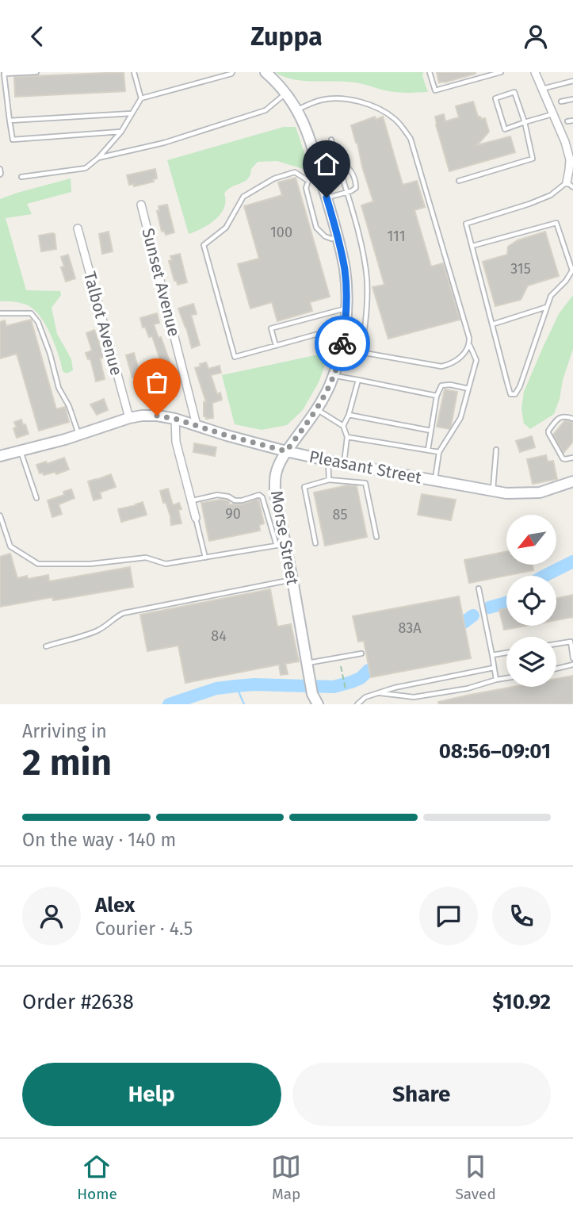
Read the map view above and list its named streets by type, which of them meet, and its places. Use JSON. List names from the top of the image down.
{
  "streets": {
    "street": [
      "Sunset Avenue",
      "Talbot Avenue",
      "Pleasant Street",
      "Morse Street"
    ]
  },
  "crossings": [
    ["Sunset Avenue", "Pleasant Street"],
    ["Talbot Avenue", "Pleasant Street"],
    ["Pleasant Street", "Morse Street"]
  ],
  "house_numbers": [
    "100",
    "111",
    "315",
    "90",
    "85",
    "83A",
    "84"
  ],
  "north": "bottom left",
  "page": {
    "header": "Zuppa",
    "heading": ["2 min", "Arriving in", "08:56–09:01"],
    "panel": [
      "Alex",
      "Courier · 4.5",
      "Order #2638",
      "$10.92"
    ],
    "bar": "On the way · 140 m",
    "buttons": ["Help", "Share"],
    "tabs": ["Home", "Map", "Saved"]
  }
}
